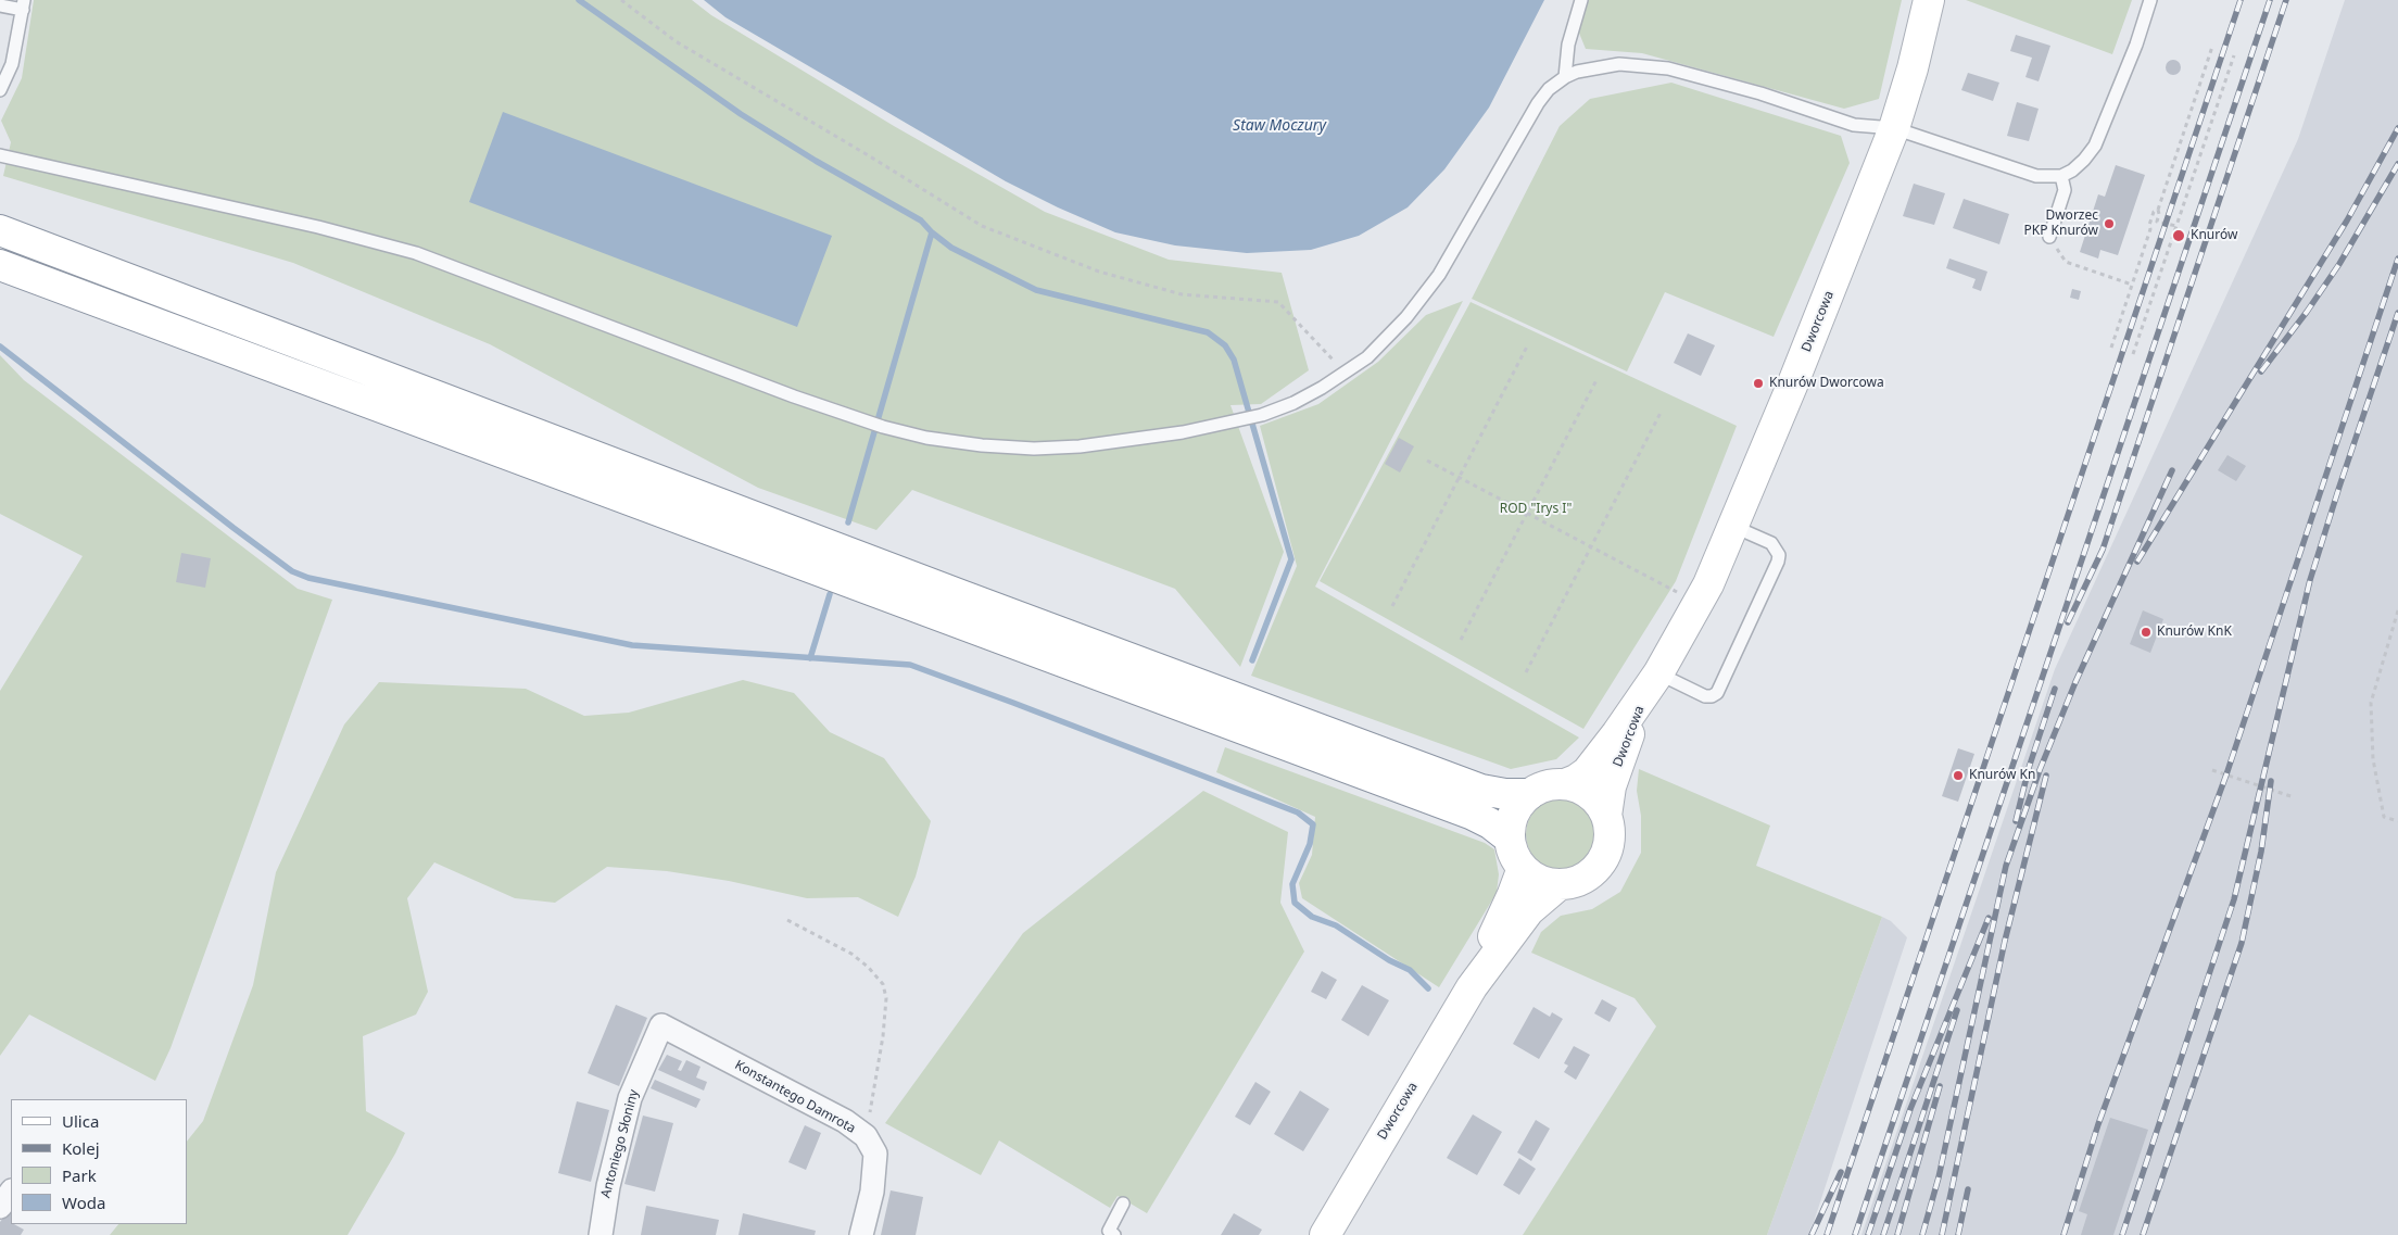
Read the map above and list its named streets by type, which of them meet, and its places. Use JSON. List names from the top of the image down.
{
  "streets": {
    "main road": ["Dworcowa"],
    "street": ["Konstantego Damrota", "Antoniego Słoniny"]
  },
  "crossings": [
    ["Konstantego Damrota", "Antoniego Słoniny"]
  ],
  "water": ["Staw Moczury"],
  "parks": ["ROD \"Irys I\""],
  "places": [
    "Dworzec PKP Knurów",
    "Knurów",
    "Knurów Dworcowa",
    "Knurów KnK",
    "Knurów Kn"
  ],
  "legend": [
    "Ulica",
    "Kolej",
    "Park",
    "Woda"
  ]
}
